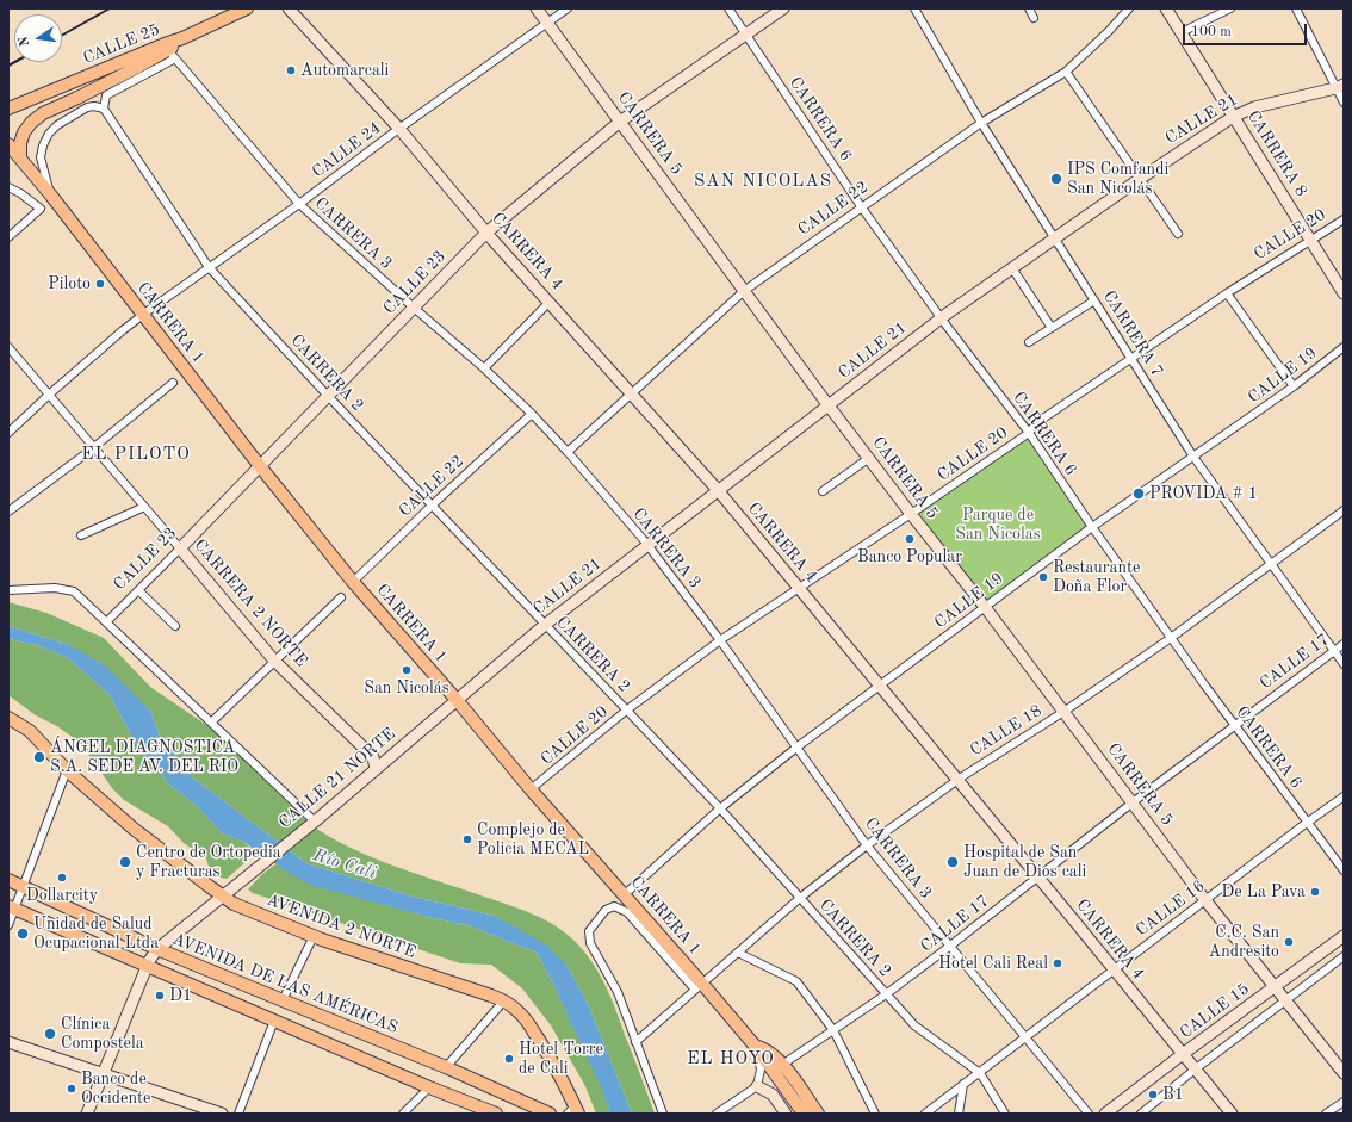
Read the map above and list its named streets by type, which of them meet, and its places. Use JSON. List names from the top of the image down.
{
  "streets": {
    "main road": [
      "CALLE 25",
      "CALLE 21",
      "CARRERA 5",
      "CARRERA 8",
      "CARRERA 4",
      "CALLE 23",
      "CARRERA 1",
      "CARRERA 2 NORTE",
      "CALLE 21 NORTE",
      "AVENIDA 2 NORTE",
      "AVENIDA DE LAS AMÉRICAS",
      "CALLE 15"
    ],
    "street": [
      "CARRERA 6",
      "CALLE 24",
      "CALLE 22",
      "CARRERA 3",
      "CALLE 20",
      "CARRERA 7",
      "CARRERA 2",
      "CALLE 19",
      "CALLE 17",
      "CALLE 18",
      "CALLE 16"
    ]
  },
  "crossings": [
    ["CARRERA 6", "CALLE 21"],
    ["CARRERA 6", "CALLE 22"],
    ["CARRERA 6", "CALLE 20"],
    ["CARRERA 6", "CALLE 23"],
    ["CARRERA 6", "CALLE 19"],
    ["CARRERA 6", "CALLE 17"],
    ["CARRERA 6", "CALLE 18"],
    ["CARRERA 6", "CALLE 16"],
    ["CALLE 21", "CARRERA 5"],
    ["CALLE 21", "CARRERA 8"],
    ["CALLE 21", "CARRERA 3"],
    ["CALLE 21", "CARRERA 4"],
    ["CALLE 21", "CARRERA 1"],
    ["CALLE 21", "CARRERA 7"],
    ["CALLE 21", "CARRERA 2"],
    ["CALLE 21", "CALLE 21 NORTE"],
    ["CARRERA 5", "CALLE 24"],
    ["CARRERA 5", "CALLE 22"],
    ["CARRERA 5", "CALLE 20"],
    ["CARRERA 5", "CALLE 23"],
    ["CARRERA 5", "CALLE 19"],
    ["CARRERA 5", "CALLE 17"],
    ["CARRERA 5", "CALLE 18"],
    ["CARRERA 5", "CALLE 16"],
    ["CARRERA 5", "CALLE 15"],
    ["CALLE 24", "CARRERA 3"],
    ["CALLE 24", "CARRERA 4"],
    ["CALLE 24", "CARRERA 1"],
    ["CALLE 24", "CARRERA 2"],
    ["CALLE 24", "CARRERA 2 NORTE"],
    ["CARRERA 8", "CALLE 20"],
    ["CALLE 22", "CARRERA 3"],
    ["CALLE 22", "CARRERA 4"],
    ["CALLE 22", "CARRERA 1"],
    ["CALLE 22", "CARRERA 7"],
    ["CALLE 22", "CARRERA 2"],
    ["CARRERA 3", "CALLE 20"],
    ["CARRERA 3", "CALLE 23"],
    ["CARRERA 3", "CALLE 19"],
    ["CARRERA 3", "CALLE 17"],
    ["CARRERA 3", "CALLE 18"],
    ["CARRERA 3", "CALLE 16"],
    ["CALLE 20", "CARRERA 4"],
    ["CALLE 20", "CARRERA 1"],
    ["CALLE 20", "CARRERA 7"],
    ["CALLE 20", "CARRERA 2"],
    ["CARRERA 4", "CALLE 23"],
    ["CARRERA 4", "CALLE 19"],
    ["CARRERA 4", "CALLE 17"],
    ["CARRERA 4", "CALLE 18"],
    ["CARRERA 4", "CALLE 16"],
    ["CARRERA 4", "CALLE 15"],
    ["CALLE 23", "CARRERA 1"],
    ["CALLE 23", "CARRERA 2"],
    ["CALLE 23", "CARRERA 2 NORTE"],
    ["CARRERA 1", "CALLE 19"],
    ["CARRERA 1", "CALLE 17"],
    ["CARRERA 1", "CALLE 18"],
    ["CARRERA 1", "CALLE 21 NORTE"],
    ["CARRERA 7", "CALLE 19"],
    ["CARRERA 7", "CALLE 17"],
    ["CARRERA 7", "CALLE 18"],
    ["CARRERA 2", "CALLE 19"],
    ["CARRERA 2", "CALLE 17"],
    ["CARRERA 2", "CALLE 18"],
    ["CARRERA 2", "CALLE 16"],
    ["CALLE 21 NORTE", "AVENIDA 2 NORTE"],
    ["CALLE 21 NORTE", "AVENIDA DE LAS AMÉRICAS"]
  ],
  "districts": ["SAN NICOLAS", "EL PILOTO", "EL HOYO"],
  "water": ["Río Cali"],
  "parks": ["Parque de San Nicolas"],
  "places": [
    "Automarcali",
    "IPS Comfandi San Nicolás",
    "Piloto",
    "PROVIDA # 1",
    "Banco Popular",
    "Restaurante Doña Flor",
    "San Nicolás",
    "ÁNGEL DIAGNOSTICA S.A. SEDE AV. DEL RIO",
    "Complejo de Policia MECAL",
    "Centro de Ortopedia y Fracturas",
    "Hospital de San Juan de Dios cali",
    "Dollarcity",
    "De La Pava",
    "Unidad de Salud Ocupacional Ltda",
    "C.C. San Andresito",
    "Hotel Cali Real",
    "D1",
    "Clínica Compostela",
    "Hotel Torre de Cali",
    "Banco de Occidente",
    "B1"
  ],
  "scale_bar": "100 m",
  "north": "left"
}
